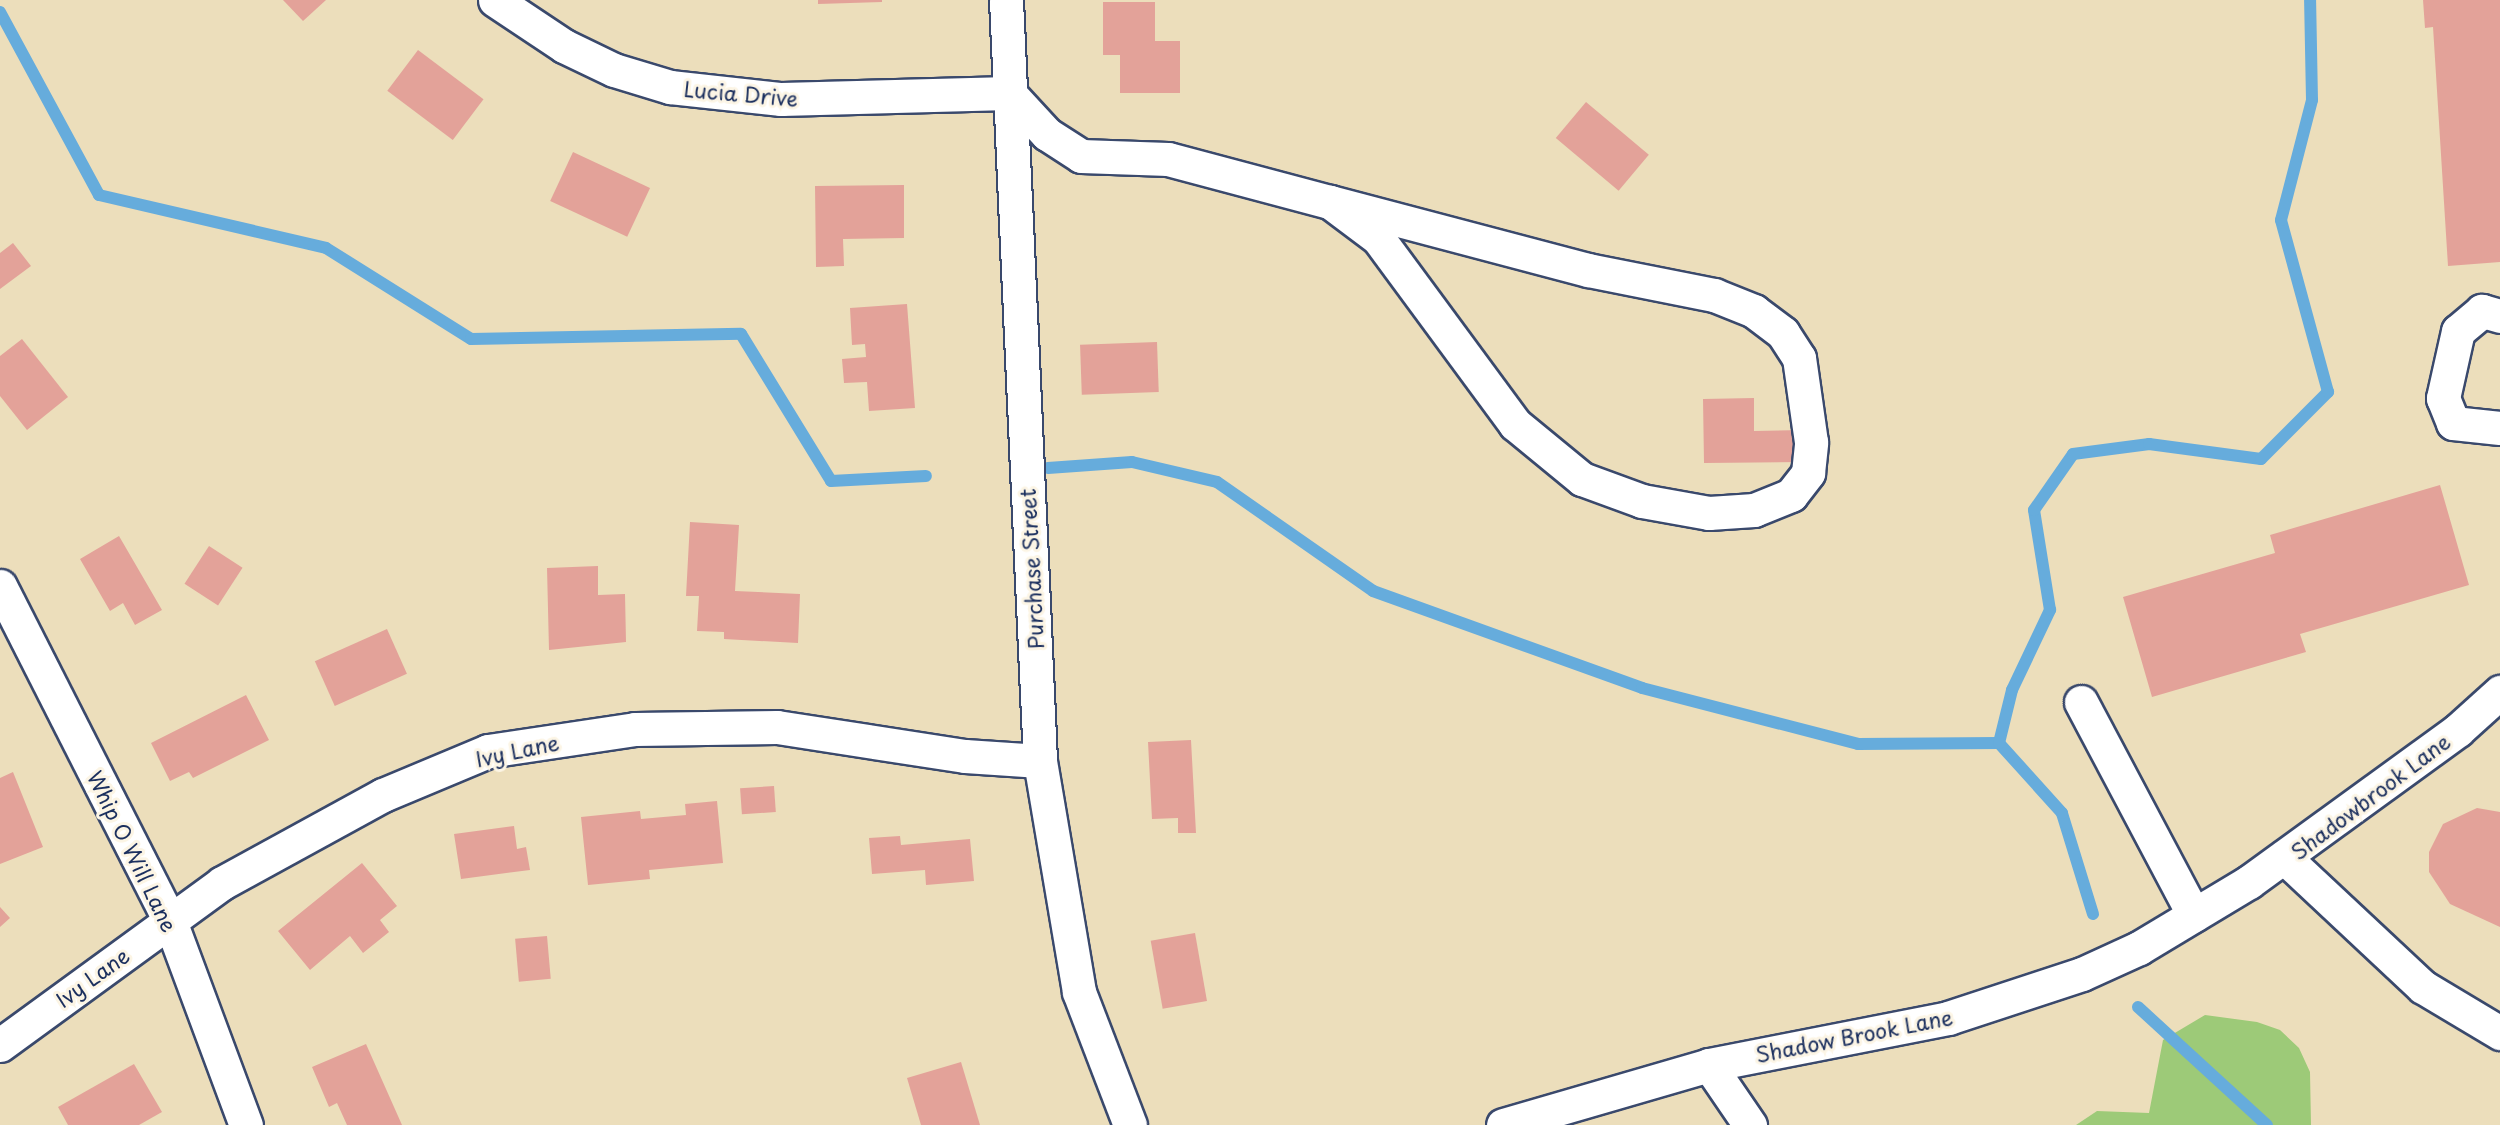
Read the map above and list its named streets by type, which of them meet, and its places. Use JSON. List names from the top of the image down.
{
  "streets": {
    "street": [
      "Lucia Drive",
      "Purchase Street",
      "Ivy Lane",
      "Shadowbrook Lane",
      "Whip O Will Lane",
      "Shadow Brook Lane"
    ]
  },
  "crossings": [
    ["Lucia Drive", "Purchase Street"],
    ["Purchase Street", "Ivy Lane"],
    ["Ivy Lane", "Whip O Will Lane"],
    ["Shadowbrook Lane", "Shadow Brook Lane"]
  ]
}
